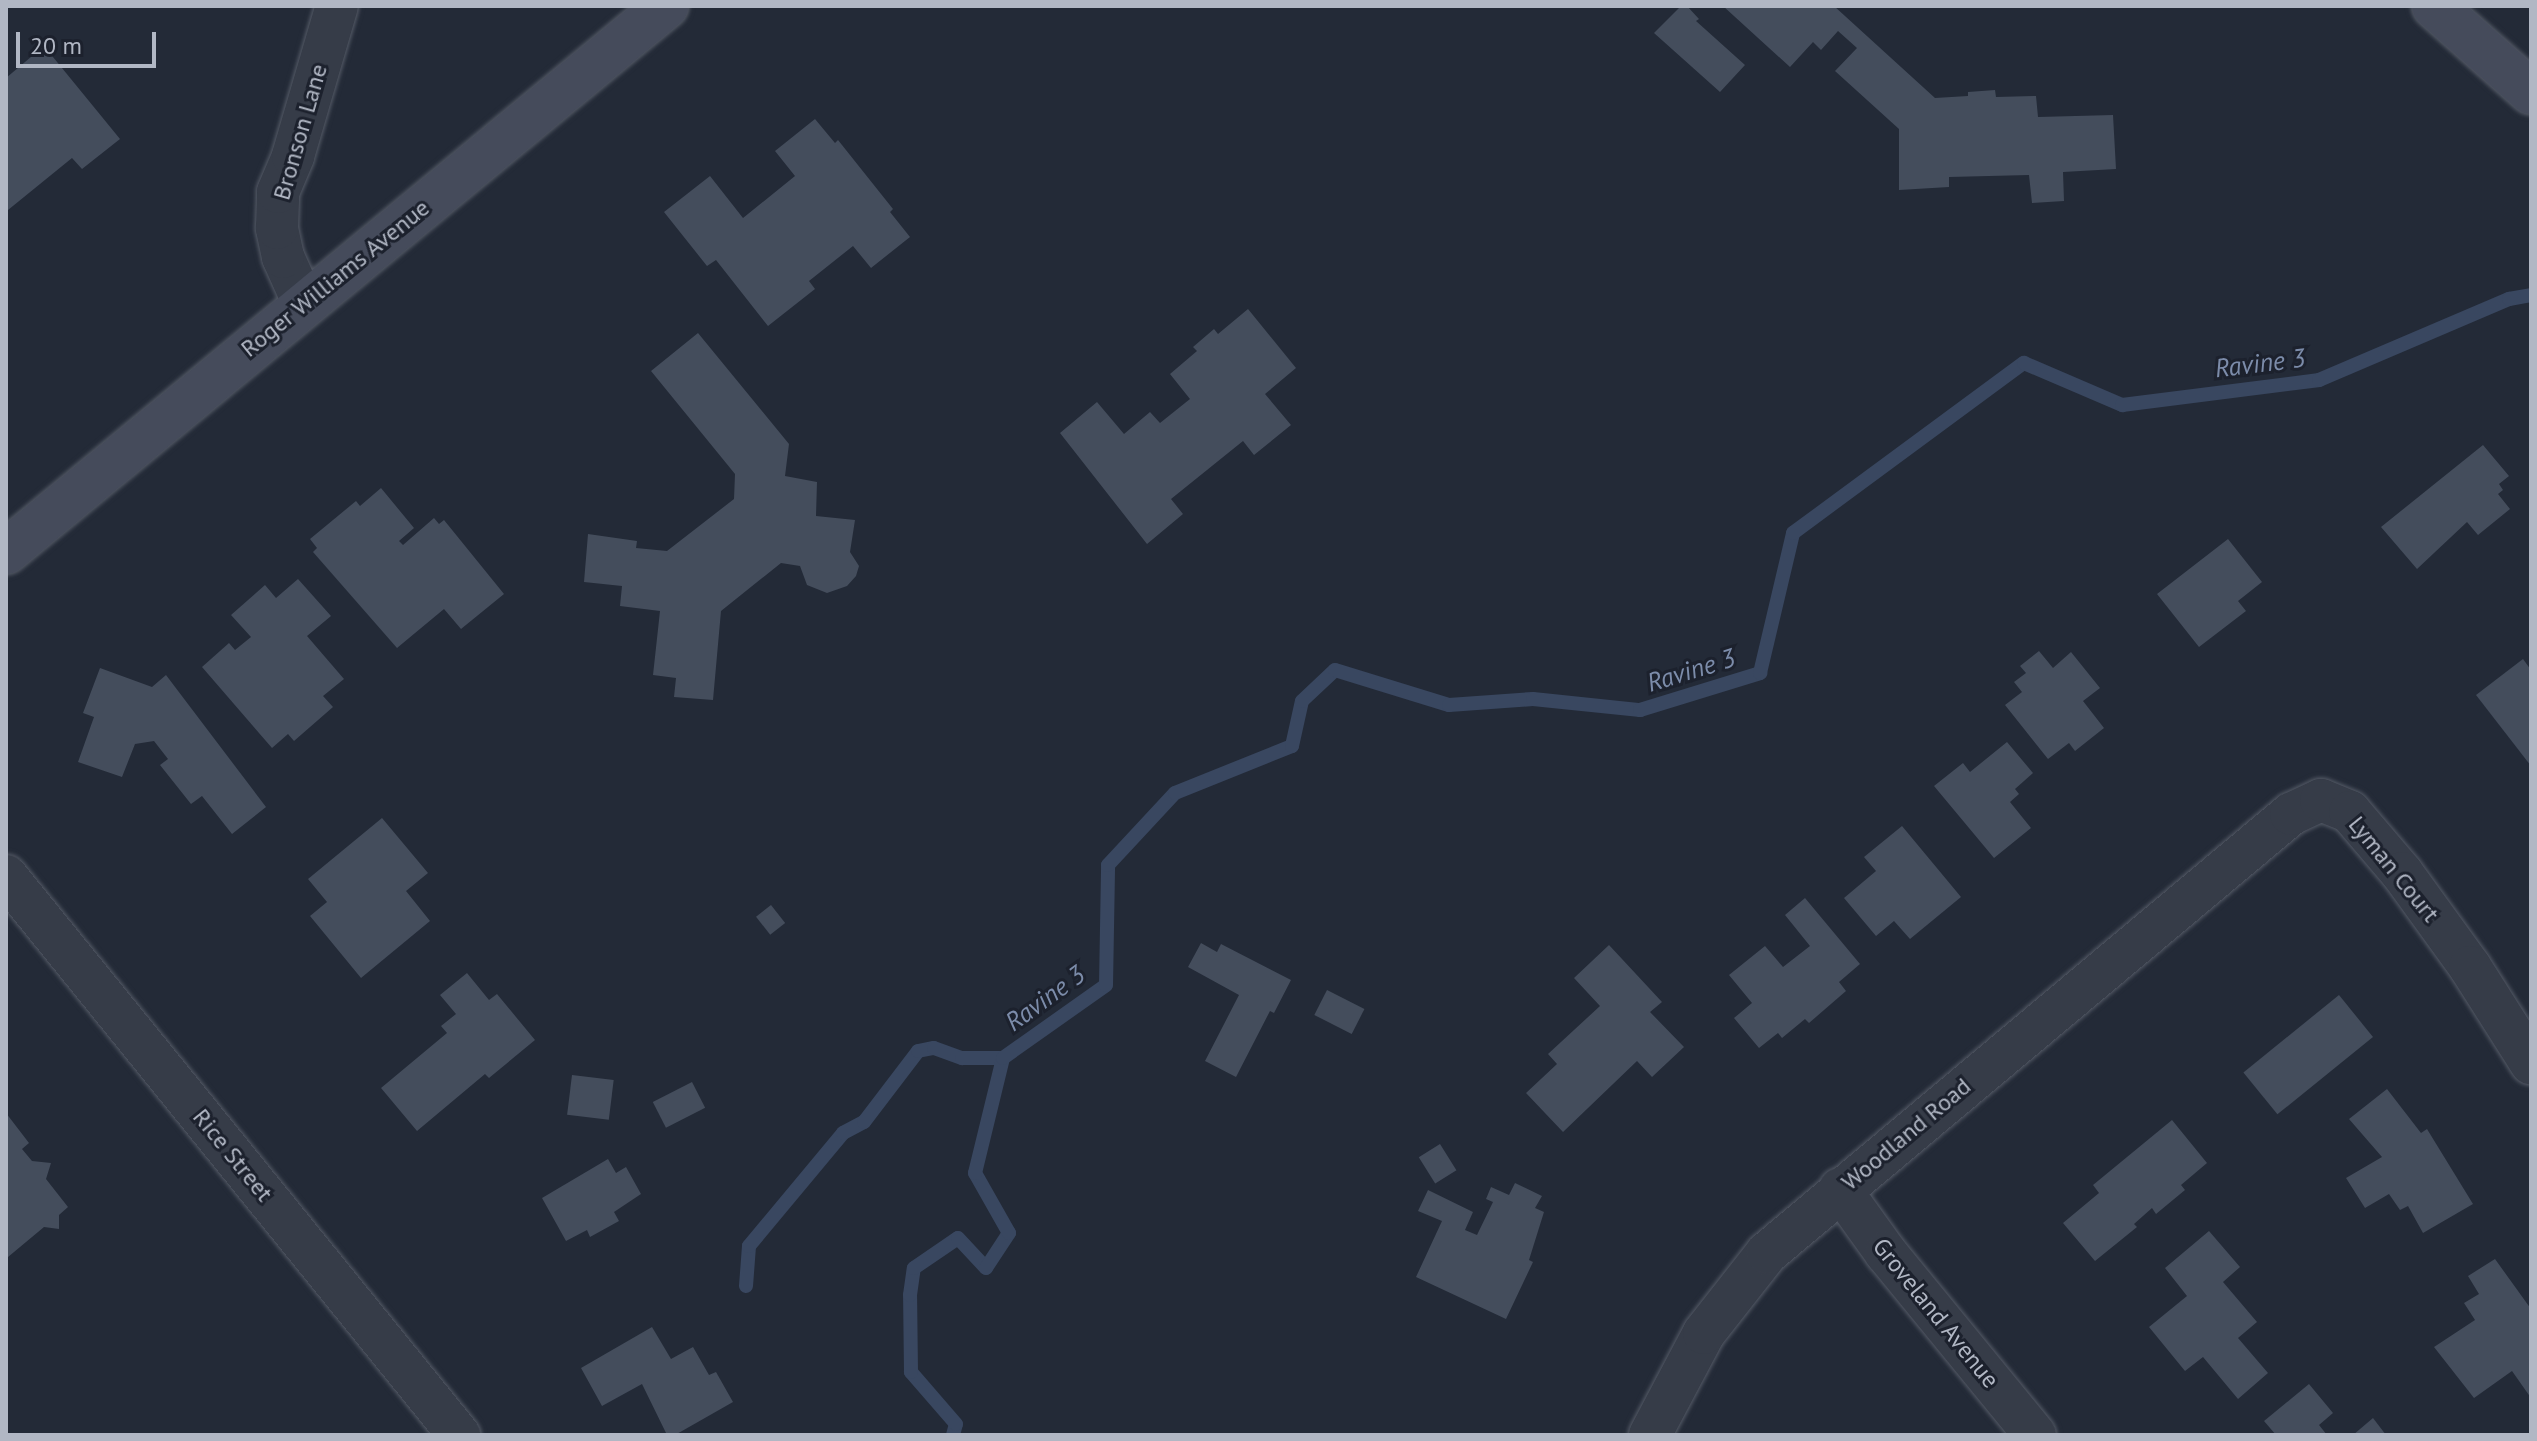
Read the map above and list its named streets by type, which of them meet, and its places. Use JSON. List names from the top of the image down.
{
  "streets": {
    "street": [
      "Bronson Lane",
      "Roger Williams Avenue",
      "Lyman Court",
      "Woodland Road",
      "Rice Street",
      "Groveland Avenue"
    ]
  },
  "crossings": [
    ["Bronson Lane", "Roger Williams Avenue"],
    ["Lyman Court", "Woodland Road"],
    ["Woodland Road", "Groveland Avenue"]
  ],
  "water": ["Ravine 3"],
  "scale_bar": "20 m"
}
